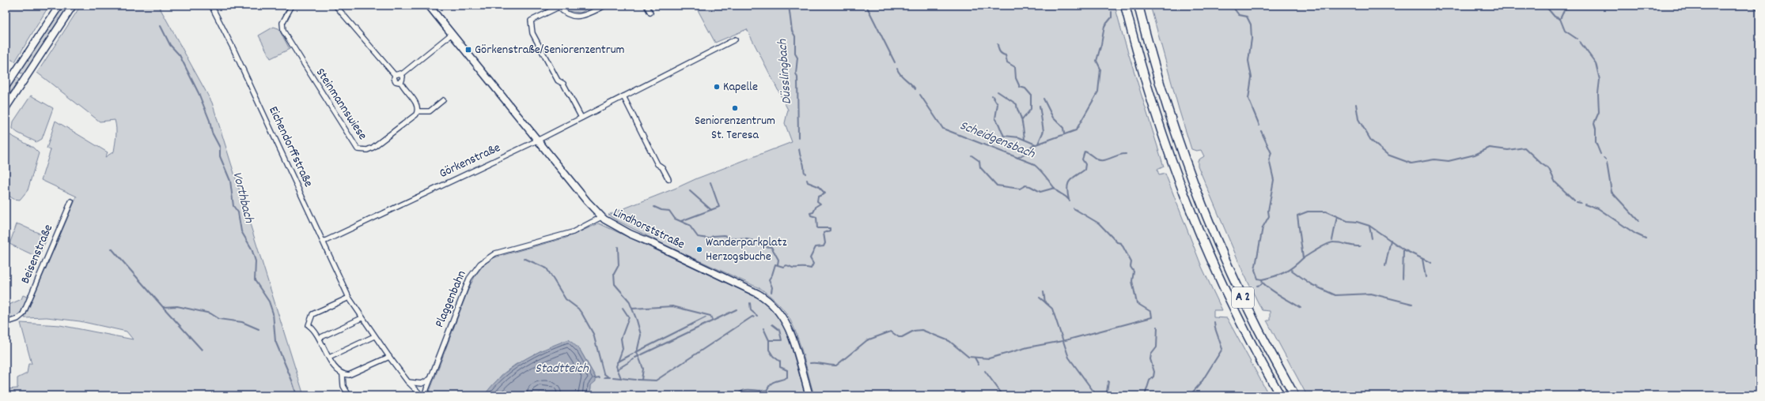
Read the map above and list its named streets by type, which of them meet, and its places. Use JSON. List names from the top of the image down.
{
  "streets": {
    "highway": ["A 2"],
    "street": [
      "Steinmannswiese",
      "Eichendorffstraße",
      "Görkenstraße",
      "Lindhorststraße",
      "Beisenstraße",
      "Plaggenbahn"
    ]
  },
  "crossings": [
    ["Eichendorffstraße", "Görkenstraße"],
    ["Görkenstraße", "Lindhorststraße"],
    ["Lindhorststraße", "Plaggenbahn"]
  ],
  "water": [
    "Düsslingbach",
    "Scheidgensbach",
    "Vorthbach",
    "Stadtteich"
  ],
  "places": {
    "transit": ["Görkenstraße/Seniorenzentrum"],
    "other": ["Kapelle", "Seniorenzentrum St. Teresa", "Wanderparkplatz Herzogsbuche"]
  }
}
